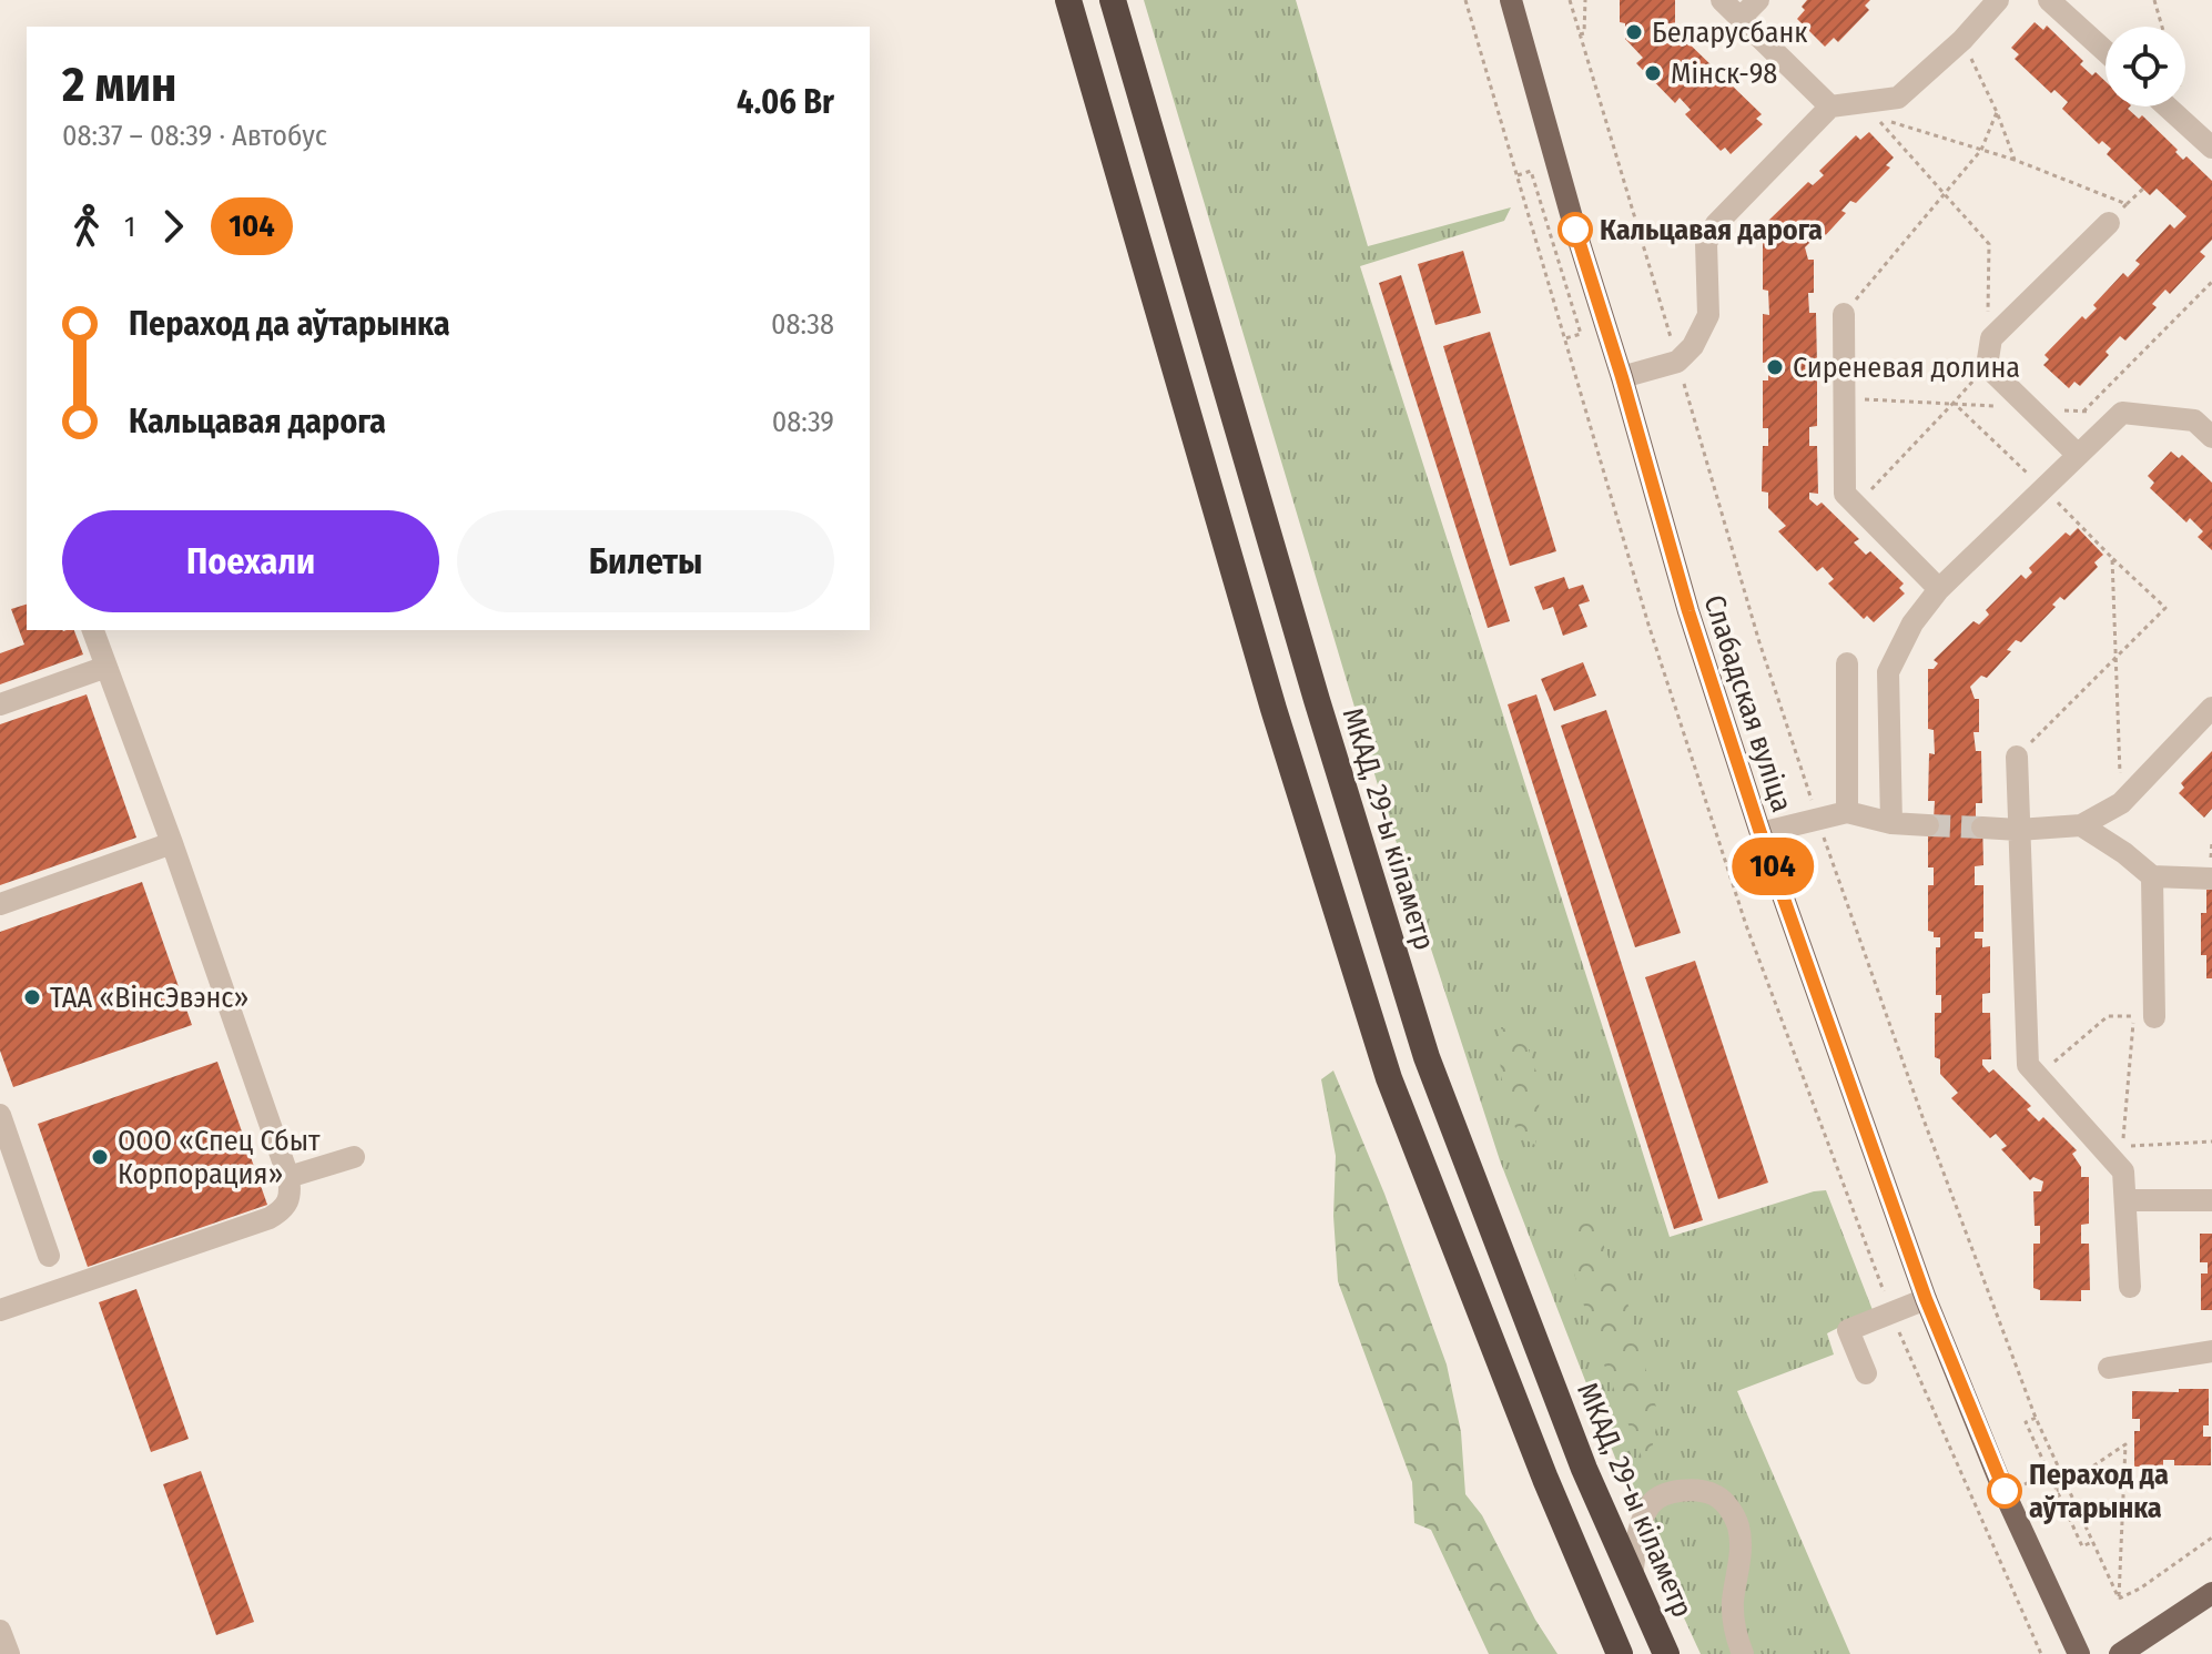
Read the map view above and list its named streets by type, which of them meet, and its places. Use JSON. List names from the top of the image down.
{
  "streets": {
    "highway": ["МКАД, 29-ы кіламетр"],
    "main road": ["Слабадская вуліца"]
  },
  "places": [
    "Беларусбанк",
    "Мінск-98",
    "Кальцавая дарога",
    "Сиреневая долина",
    "ТАА «ВінсЭвэнс»",
    "ООО «Спец Сбыт Корпорация»",
    "Пераход да аўтарынка"
  ],
  "lines": ["bus line 104"],
  "page": {
    "on_map": "104",
    "heading": ["2 мин", "08:37 – 08:39 · Автобус", "4.06 Br"],
    "legs": ["1", "104"],
    "list": [
      {
        "name": "Пераход да аўтарынка",
        "value": "08:38"
      },
      {
        "name": "Кальцавая дарога",
        "value": "08:39"
      }
    ],
    "buttons": ["Поехали", "Билеты"]
  }
}
